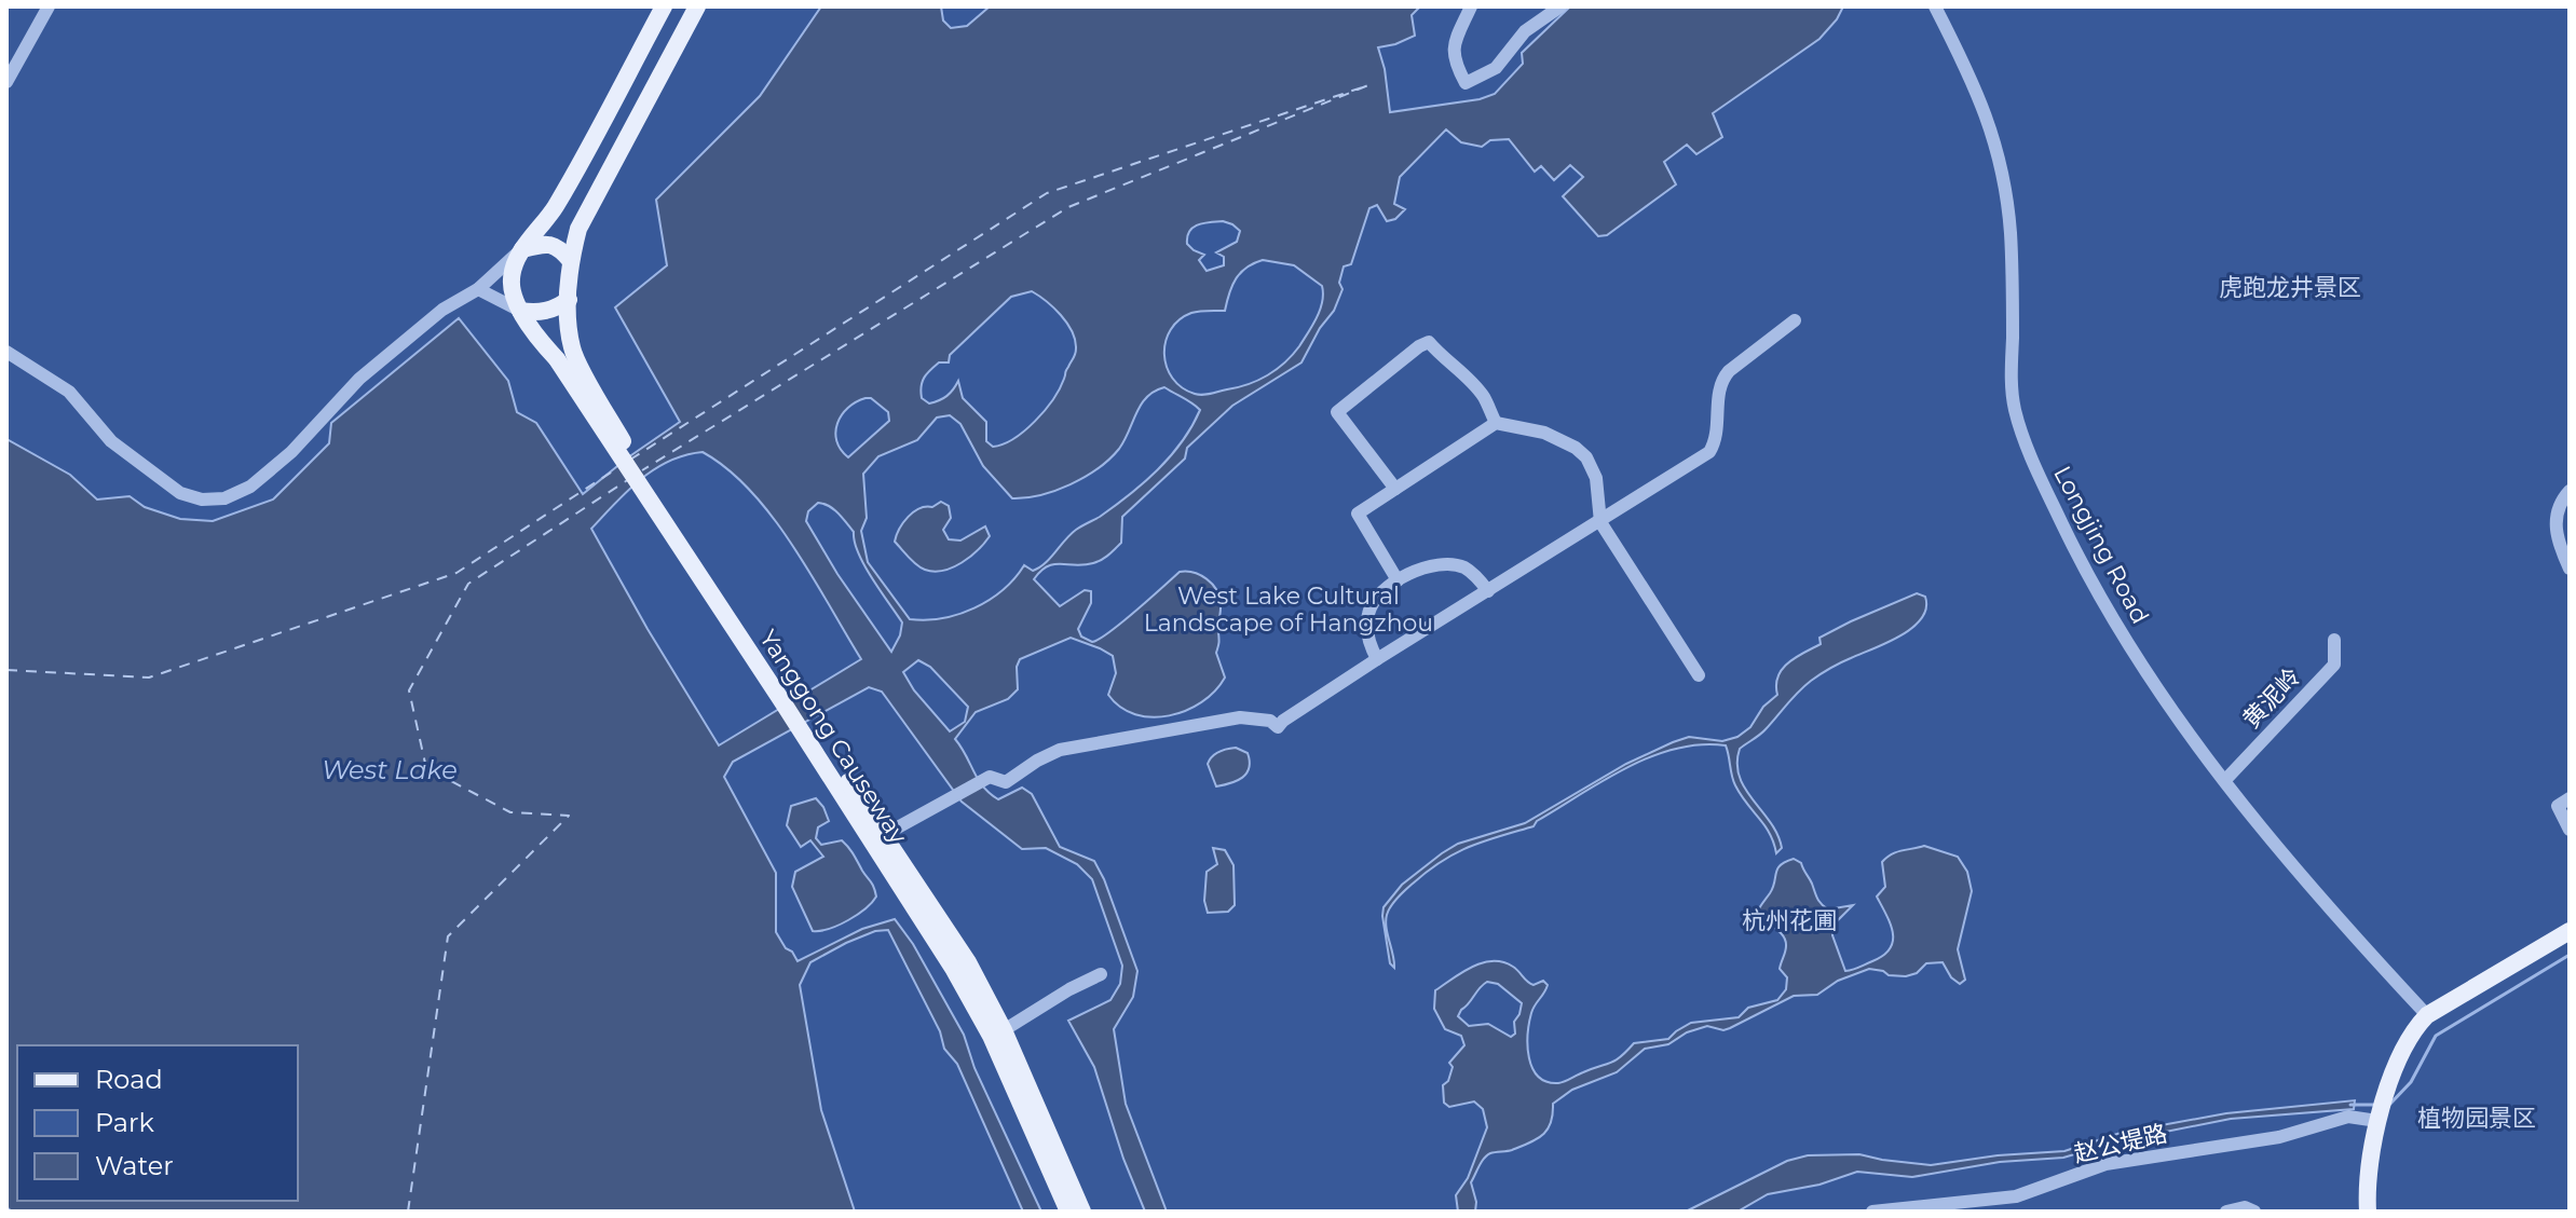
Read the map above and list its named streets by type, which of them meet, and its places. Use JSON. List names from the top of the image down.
{
  "streets": {
    "main road": ["Yanggong Causeway"],
    "street": ["Longjing Road", "黄泥岭", "赵公堤路"]
  },
  "crossings": [
    ["Longjing Road", "黄泥岭"]
  ],
  "water": ["West Lake"],
  "parks": [
    "虎跑龙井景区",
    "West Lake Cultural Landscape of Hangzhou",
    "杭州花圃",
    "植物园景区"
  ],
  "legend": ["Road", "Park", "Water"]
}
